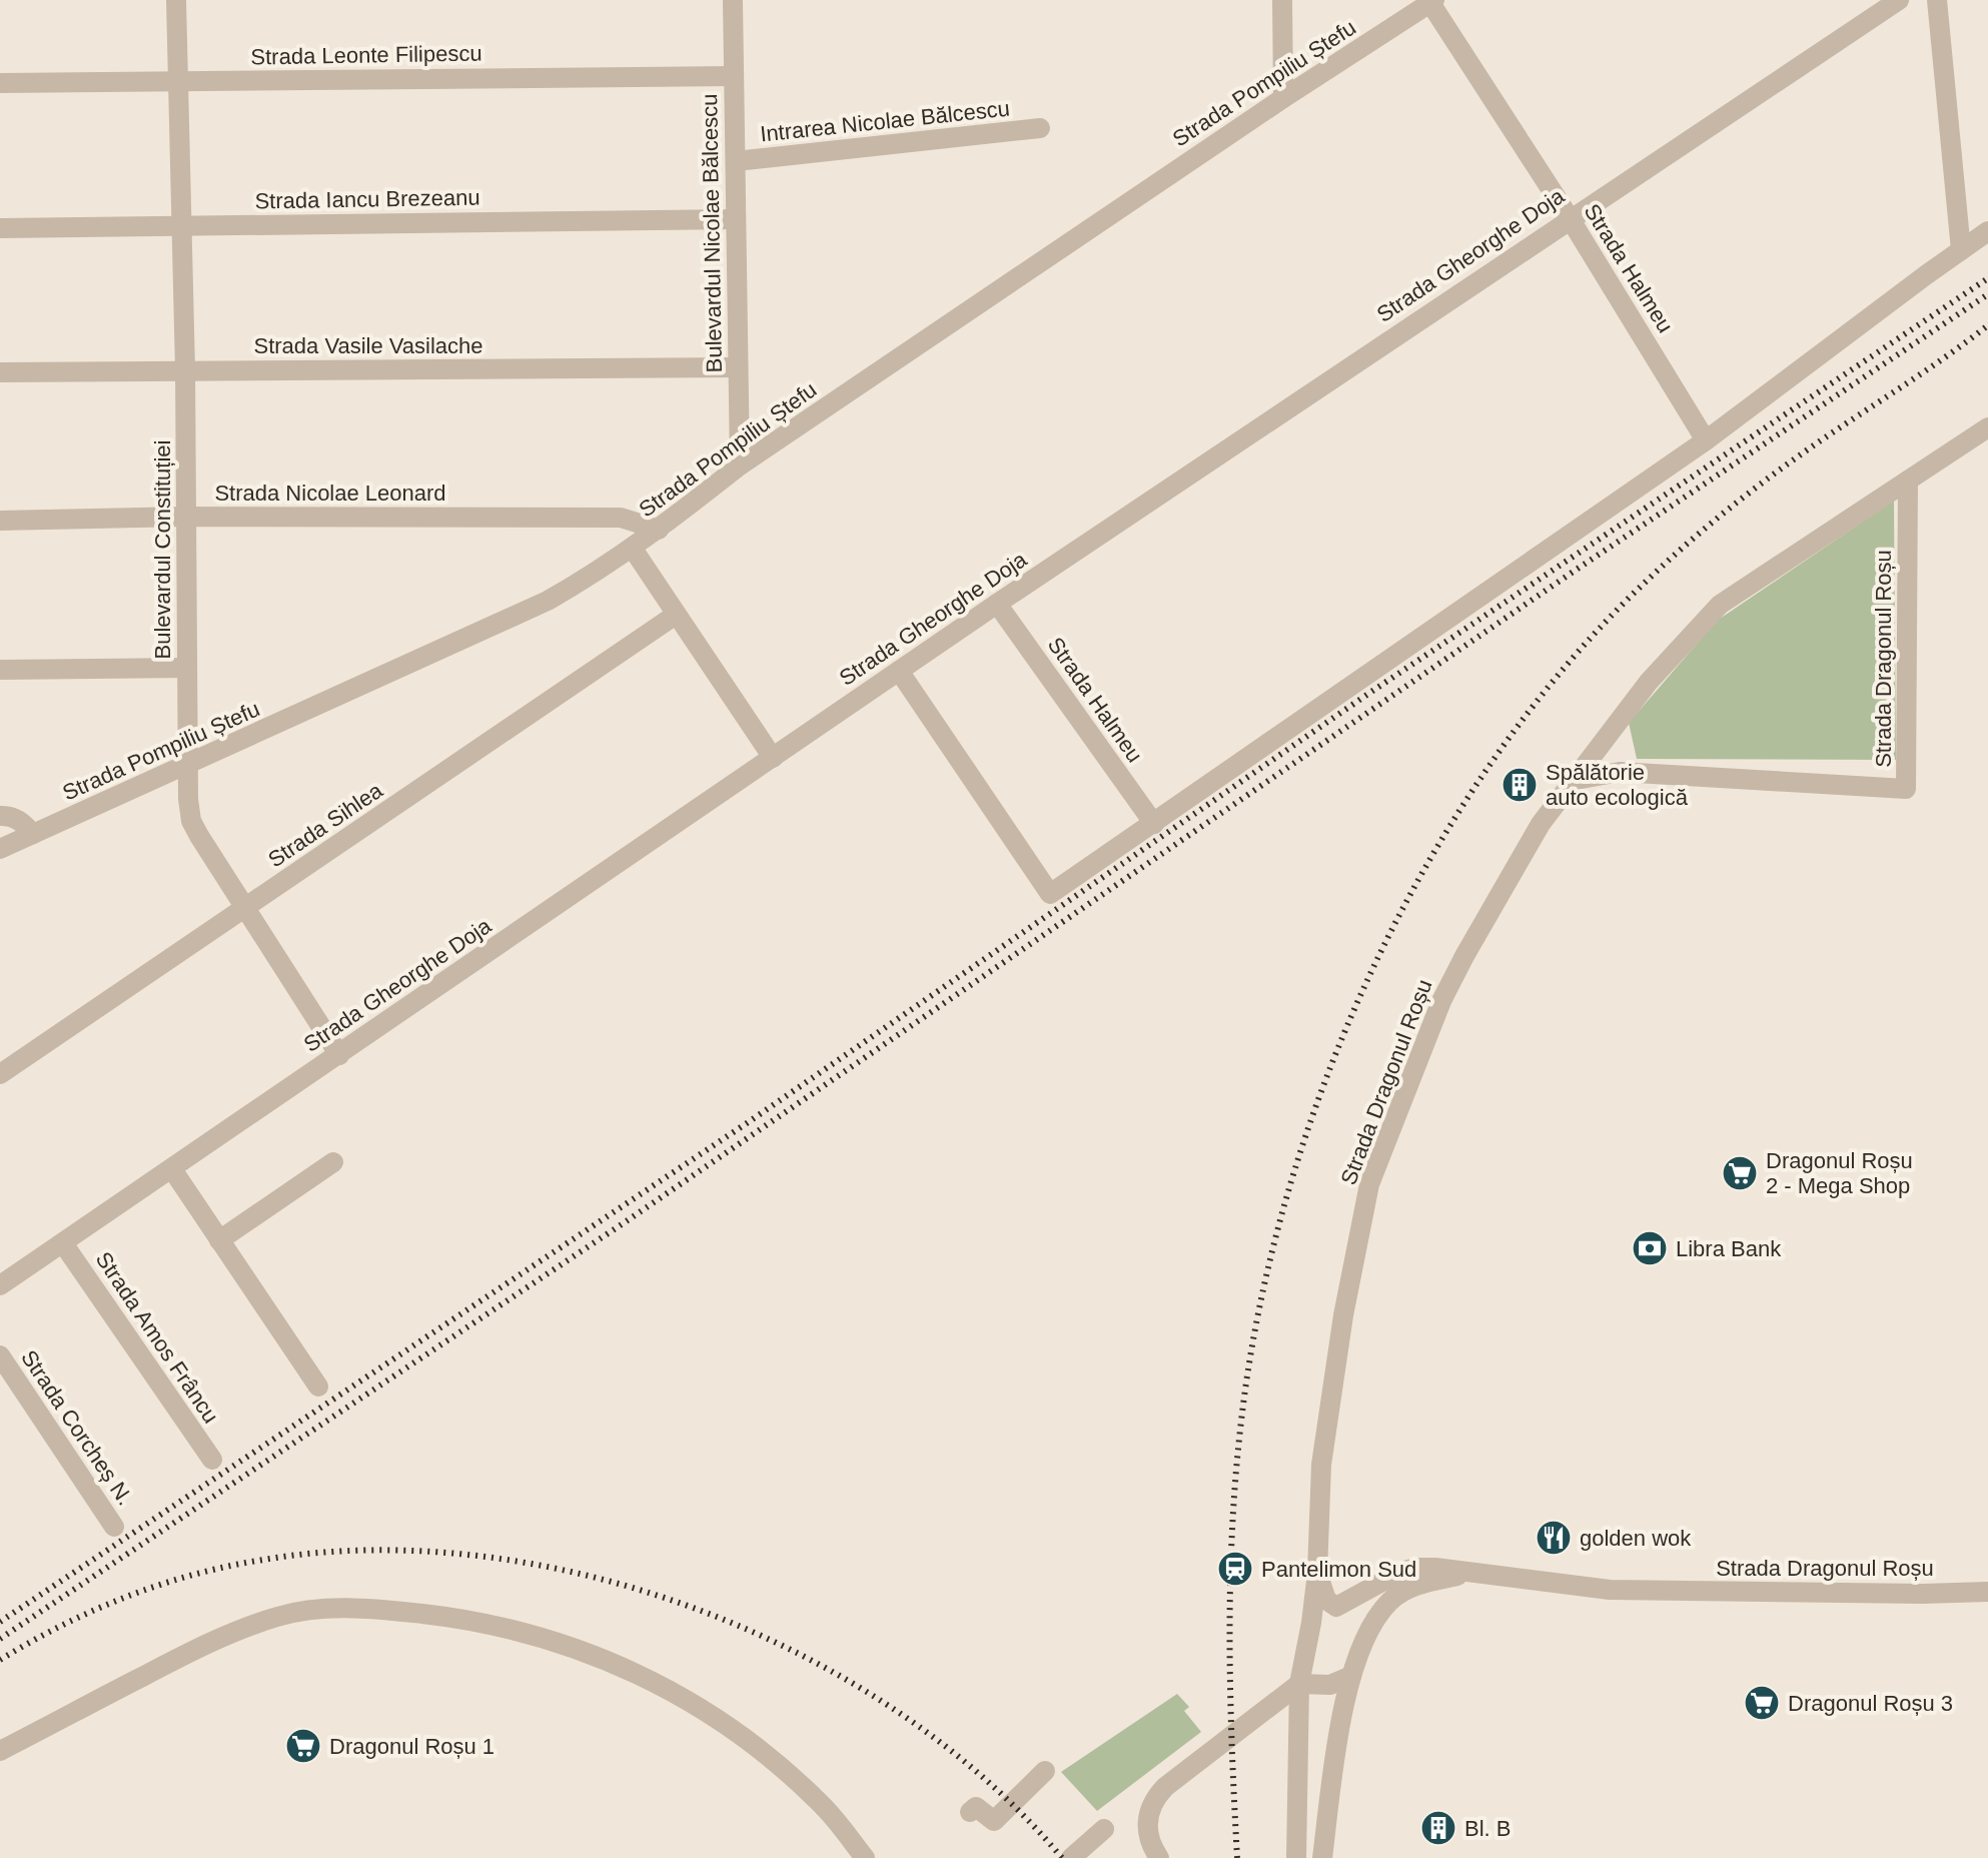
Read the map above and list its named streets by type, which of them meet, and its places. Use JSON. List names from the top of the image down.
{
  "streets": {
    "street": [
      "Strada Leonte Filipescu",
      "Strada Pompiliu Ștefu",
      "Intrarea Nicolae Bălcescu",
      "Strada Iancu Brezeanu",
      "Bulevardul Nicolae Bălcescu",
      "Strada Gheorghe Doja",
      "Strada Halmeu",
      "Strada Vasile Vasilache",
      "Strada Nicolae Leonard",
      "Bulevardul Constituției",
      "Strada Dragonul Roșu",
      "Strada Sihlea",
      "Strada Amos Frâncu",
      "Strada Corcheș N."
    ]
  },
  "crossings": [
    ["Strada Leonte Filipescu", "Bulevardul Nicolae Bălcescu"],
    ["Strada Leonte Filipescu", "Bulevardul Constituției"],
    ["Strada Pompiliu Ștefu", "Bulevardul Nicolae Bălcescu"],
    ["Strada Pompiliu Ștefu", "Strada Halmeu"],
    ["Strada Pompiliu Ștefu", "Strada Nicolae Leonard"],
    ["Strada Pompiliu Ștefu", "Bulevardul Constituției"],
    ["Intrarea Nicolae Bălcescu", "Bulevardul Nicolae Bălcescu"],
    ["Strada Iancu Brezeanu", "Bulevardul Nicolae Bălcescu"],
    ["Strada Iancu Brezeanu", "Bulevardul Constituției"],
    ["Bulevardul Nicolae Bălcescu", "Strada Vasile Vasilache"],
    ["Strada Gheorghe Doja", "Strada Halmeu"],
    ["Strada Gheorghe Doja", "Bulevardul Constituției"],
    ["Strada Gheorghe Doja", "Strada Amos Frâncu"],
    ["Strada Vasile Vasilache", "Bulevardul Constituției"],
    ["Strada Nicolae Leonard", "Bulevardul Constituției"],
    ["Bulevardul Constituției", "Strada Sihlea"]
  ],
  "places": {
    "building": ["Spălătorie auto ecologică", "Bl. B"],
    "supermarket": ["Dragonul Roșu 2 - Mega Shop", "Dragonul Roșu 3", "Dragonul Roșu 1"],
    "bank": ["Libra Bank"],
    "restaurant": ["golden wok"],
    "station": ["Pantelimon Sud"]
  }
}
